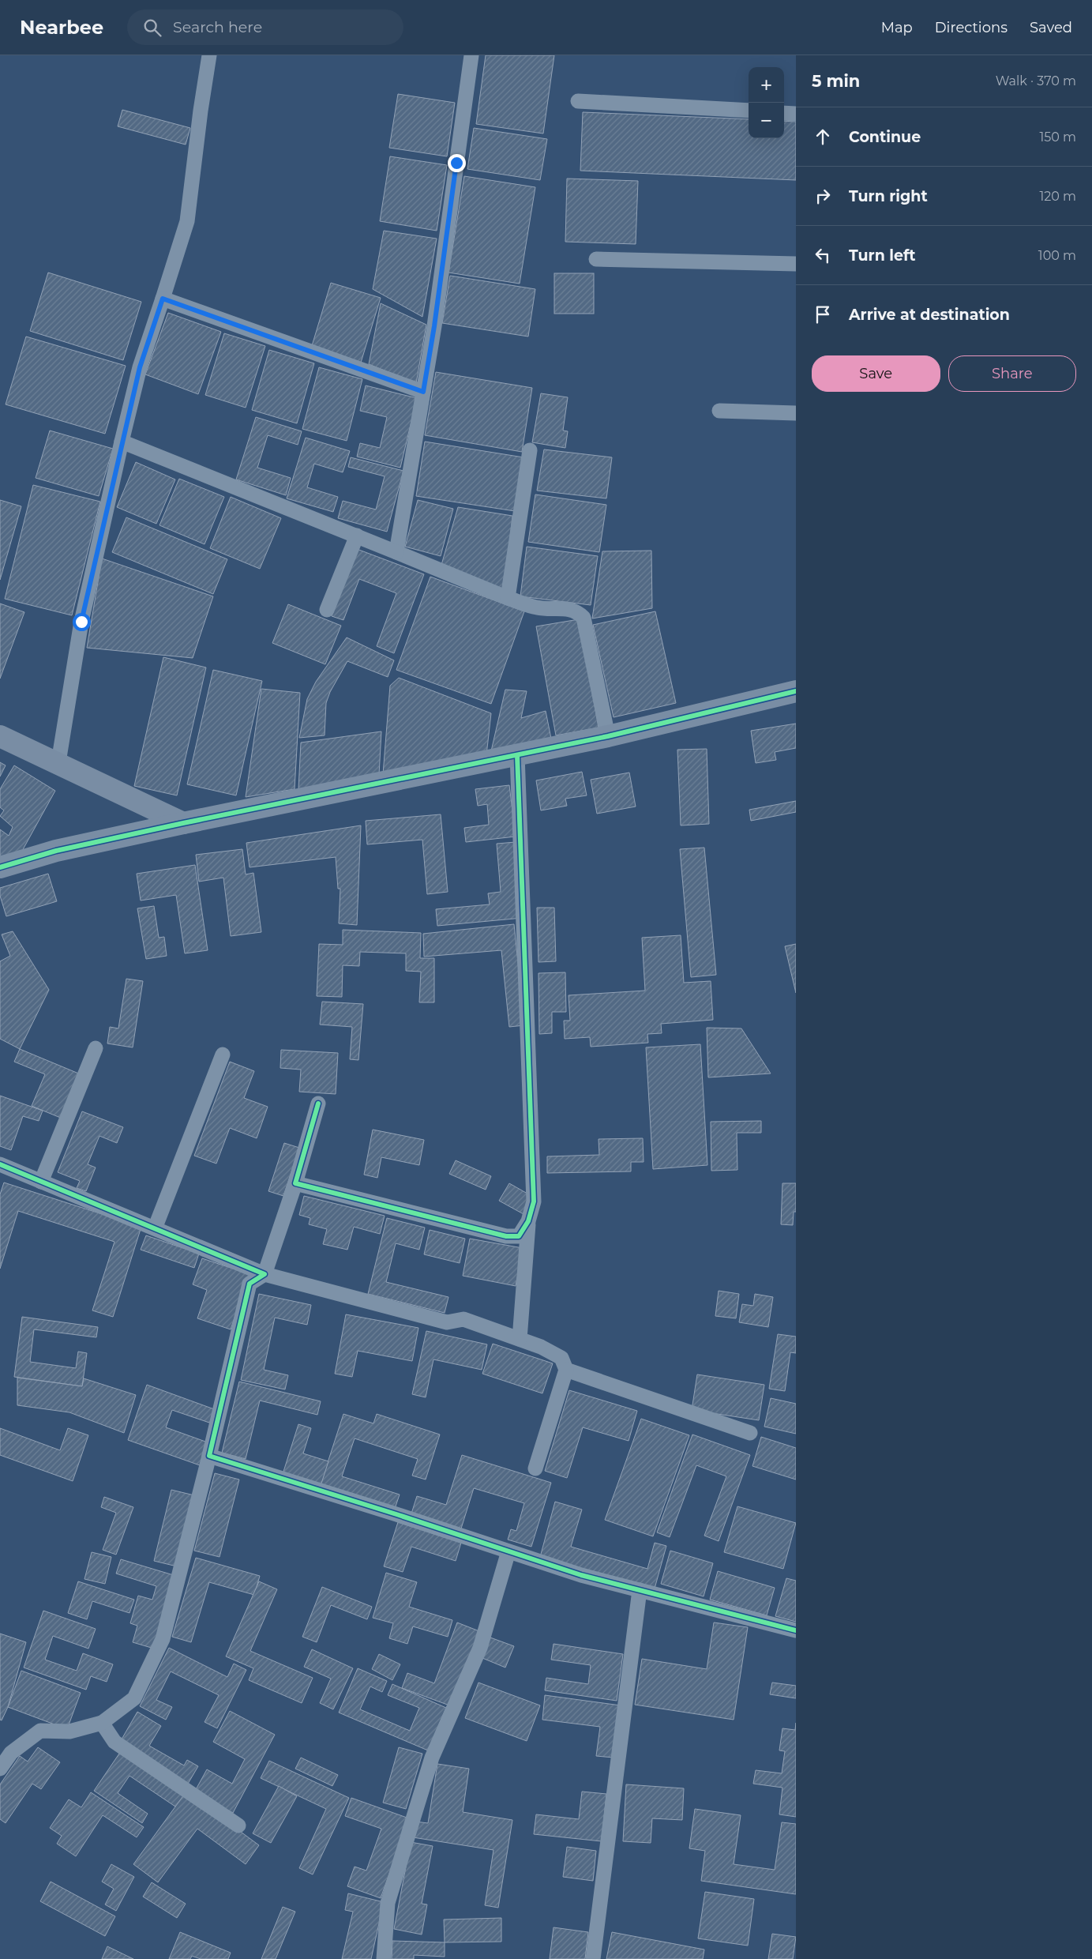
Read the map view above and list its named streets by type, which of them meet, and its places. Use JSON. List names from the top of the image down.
{
  "page": {
    "header": "Nearbee",
    "search": "Search here",
    "nav": ["Map", "Directions", "Saved"],
    "heading": ["5 min", "Walk · 370 m"],
    "map_buttons": ["+", "−"],
    "list": [
      ["Continue", "150 m"],
      ["Turn right", "120 m"],
      ["Turn left", "100 m"],
      "Arrive at destination"
    ],
    "buttons": ["Save", "Share"]
  }
}
